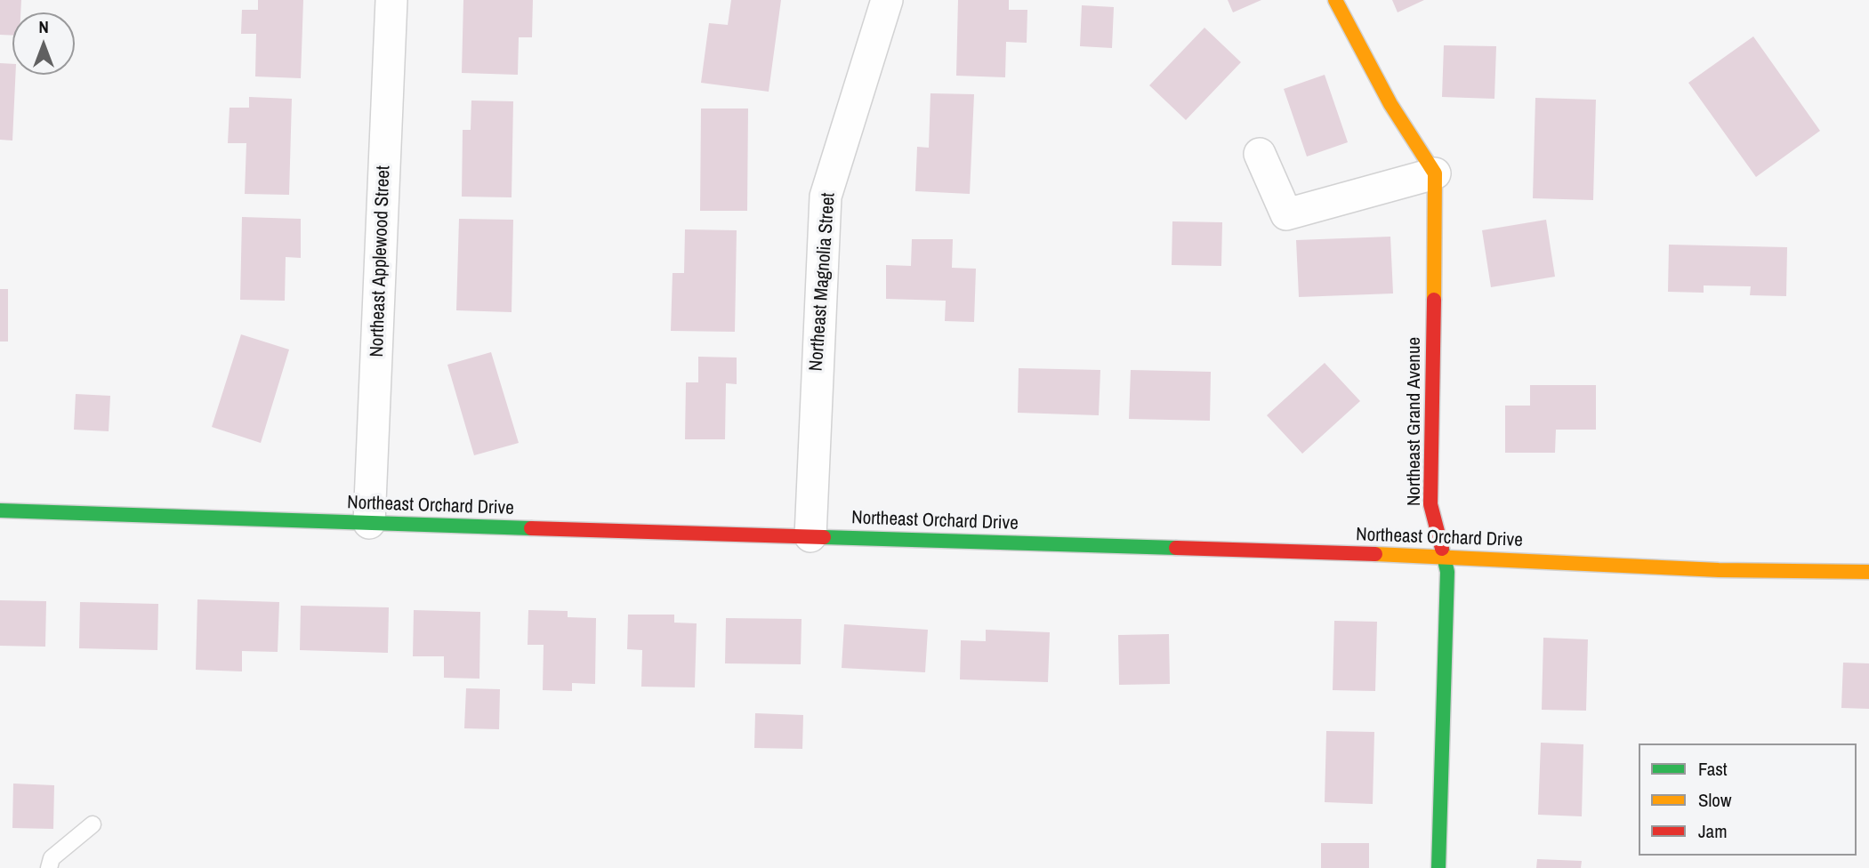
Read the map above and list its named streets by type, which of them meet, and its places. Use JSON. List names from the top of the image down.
{
  "streets": {
    "street": [
      "Northeast Applewood Street",
      "Northeast Magnolia Street",
      "Northeast Grand Avenue",
      "Northeast Orchard Drive"
    ]
  },
  "crossings": [
    ["Northeast Applewood Street", "Northeast Orchard Drive"],
    ["Northeast Magnolia Street", "Northeast Orchard Drive"],
    ["Northeast Grand Avenue", "Northeast Orchard Drive"]
  ],
  "legend": ["Fast", "Slow", "Jam"],
  "north": "top"
}
